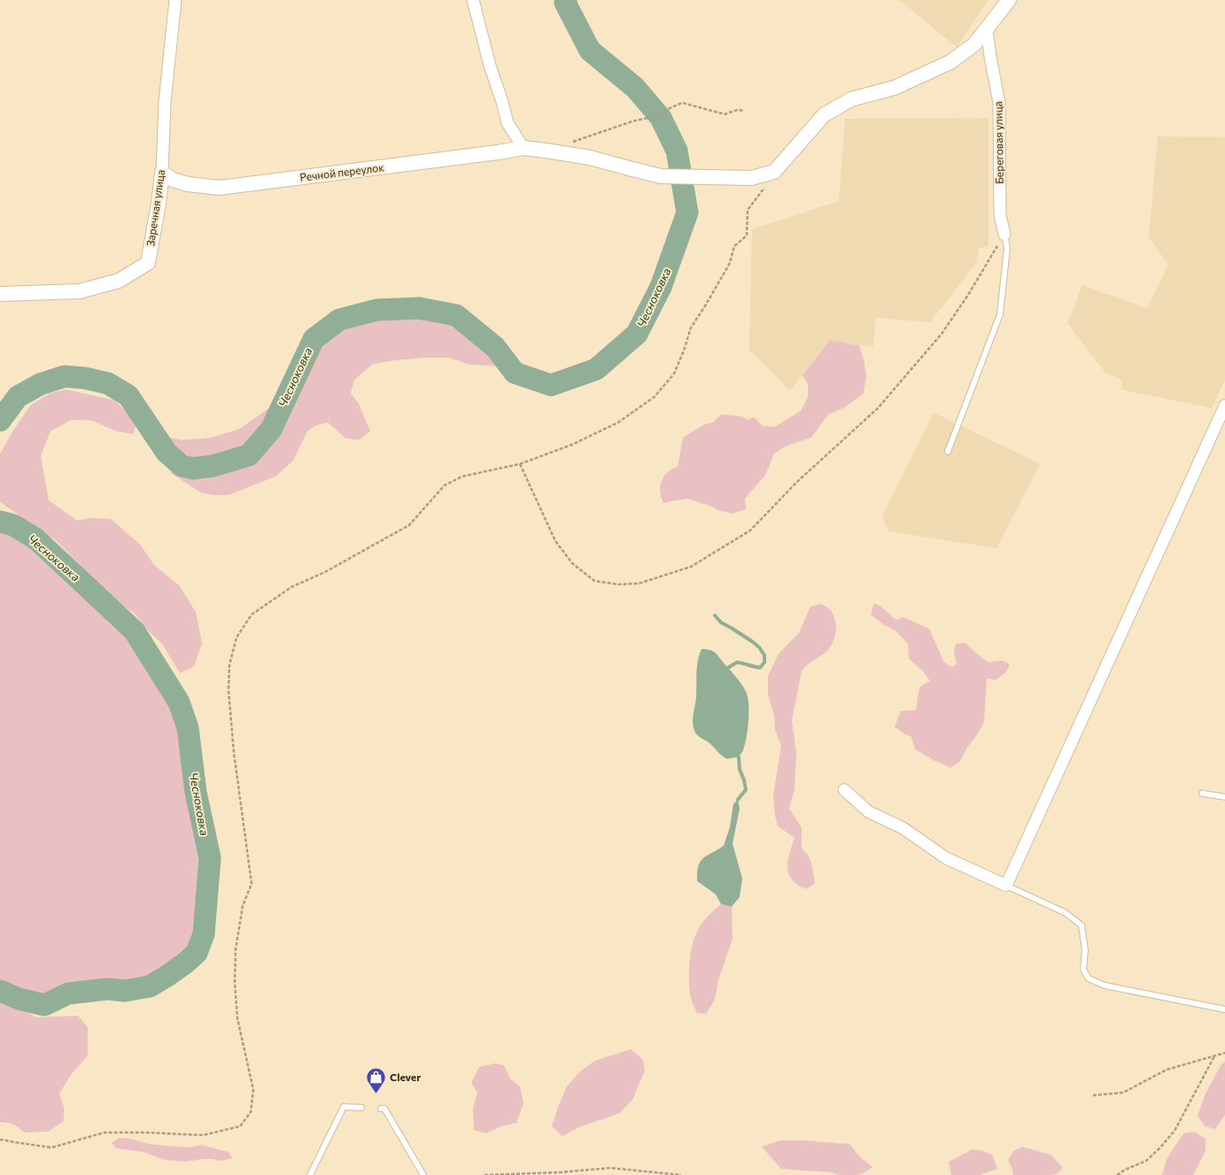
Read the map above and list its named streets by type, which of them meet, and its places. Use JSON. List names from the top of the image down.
{
  "streets": {
    "street": ["Береговая улица", "Речной переулок", "Заречная улица"]
  },
  "crossings": [
    ["Речной переулок", "Заречная улица"]
  ],
  "water": ["Чесноковка"],
  "places": {
    "shop": ["Clever"]
  }
}
